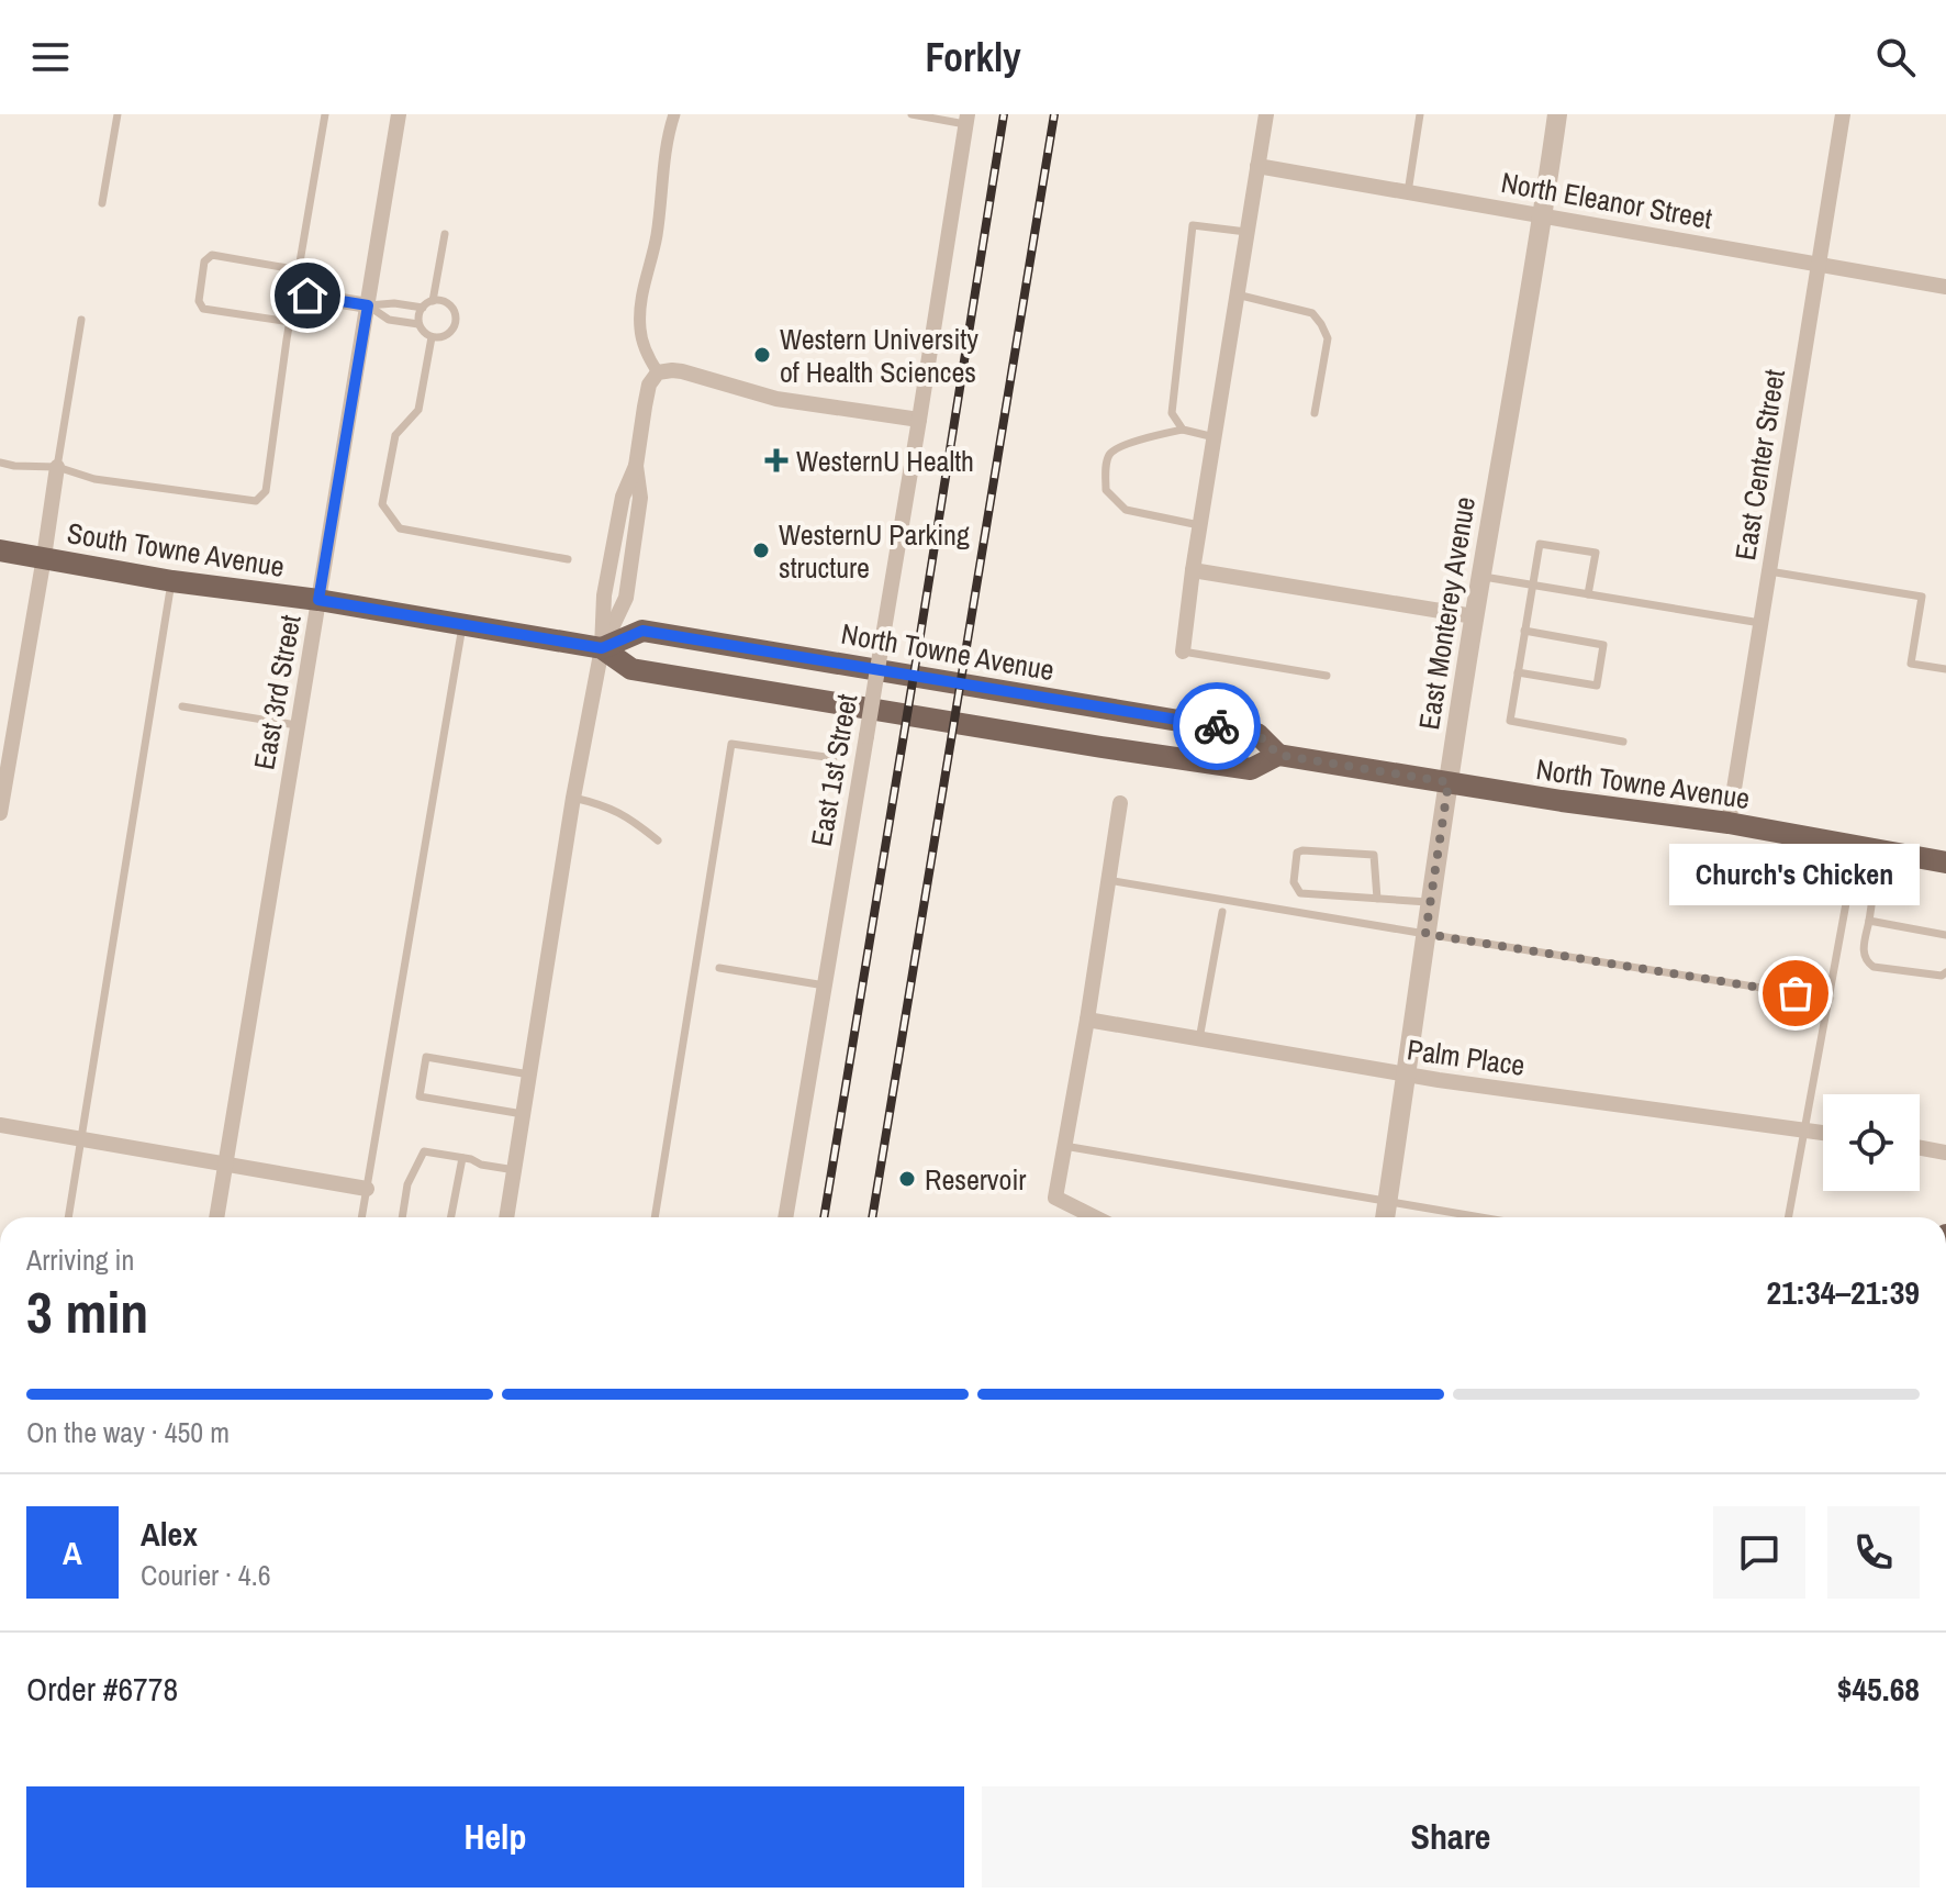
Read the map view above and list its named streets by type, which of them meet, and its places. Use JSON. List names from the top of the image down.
{
  "streets": {
    "main road": ["South Towne Avenue", "North Towne Avenue"],
    "street": [
      "North Eleanor Street",
      "East Center Street",
      "East Monterey Avenue",
      "East 3rd Street",
      "East 1st Street",
      "Palm Place"
    ]
  },
  "crossings": [
    ["North Eleanor Street", "East Center Street"],
    ["North Eleanor Street", "East Monterey Avenue"],
    ["East Center Street", "North Towne Avenue"],
    ["South Towne Avenue", "North Towne Avenue"],
    ["South Towne Avenue", "East 3rd Street"],
    ["East Monterey Avenue", "North Towne Avenue"],
    ["East Monterey Avenue", "Palm Place"]
  ],
  "places": {
    "other": [
      "Western University of Health Sciences",
      "WesternU Parking structure",
      "Church's Chicken",
      "Reservoir"
    ],
    "health": ["WesternU Health"]
  },
  "page": {
    "header": "Forkly",
    "bubble": "Church's Chicken",
    "heading": ["3 min", "Arriving in", "21:34–21:39"],
    "panel": [
      "Alex",
      "Courier · 4.6",
      "Order #6778",
      "$45.68"
    ],
    "bar": "On the way · 450 m",
    "round": "A",
    "buttons": ["Help", "Share"]
  }
}
